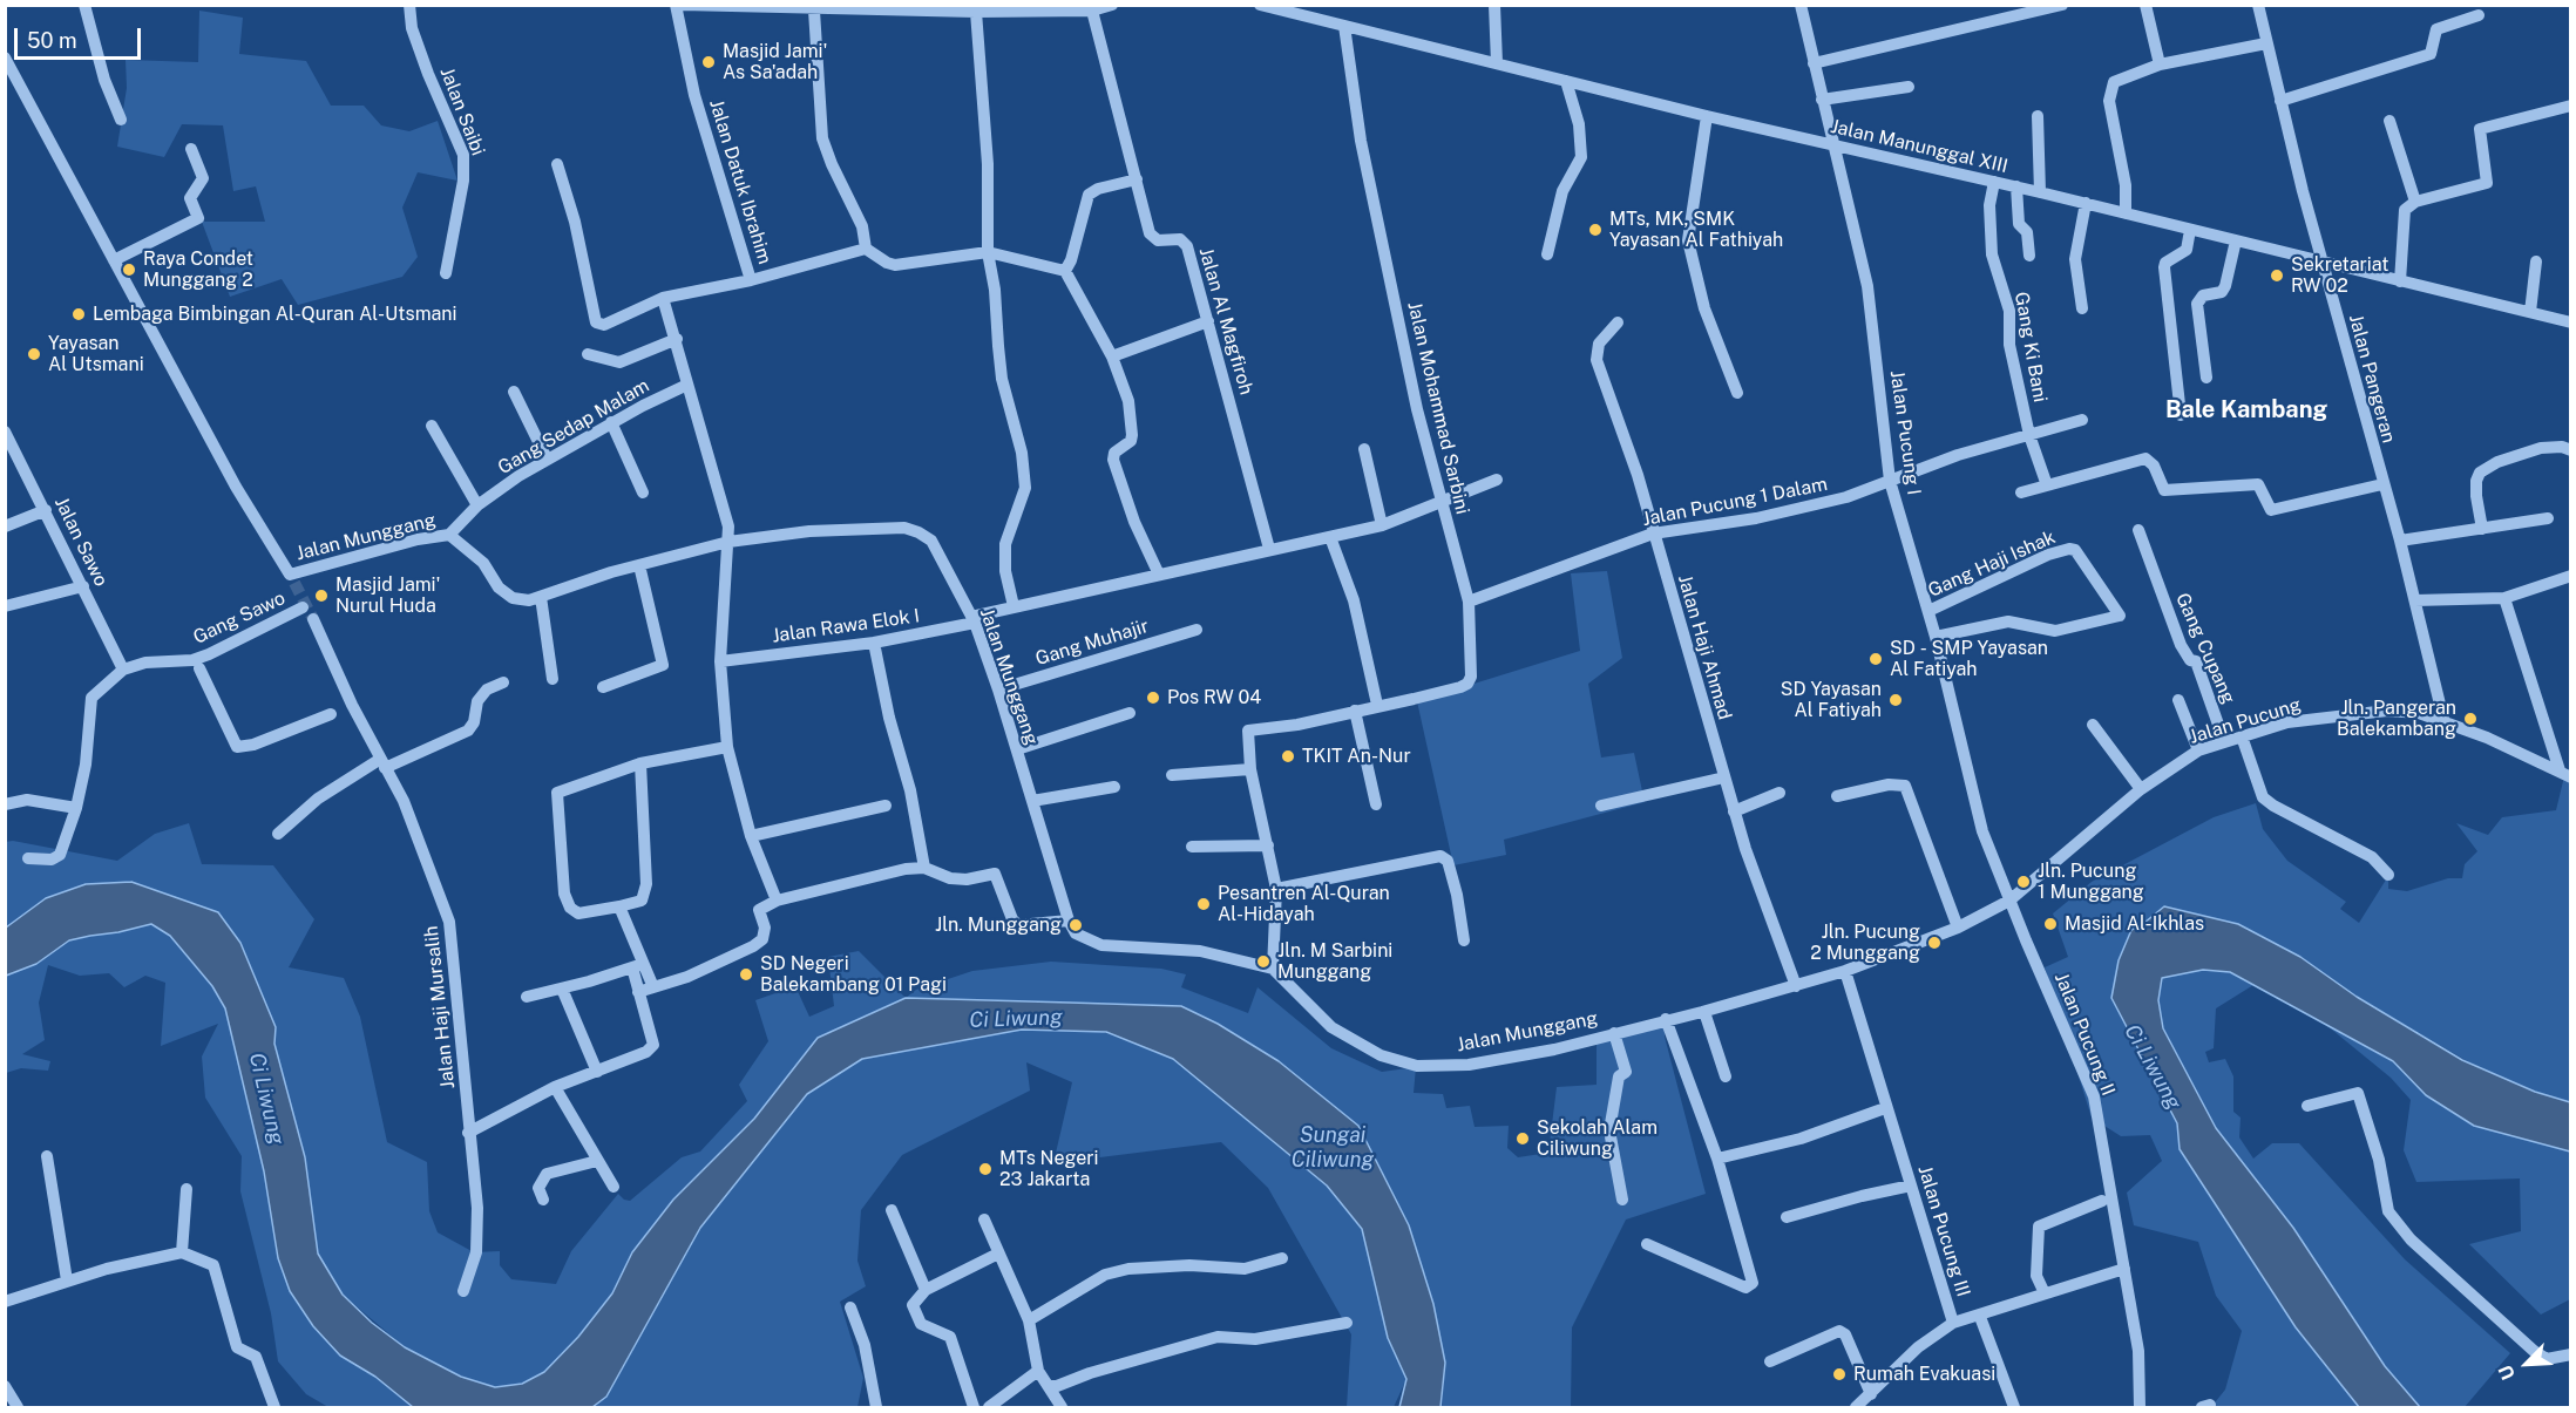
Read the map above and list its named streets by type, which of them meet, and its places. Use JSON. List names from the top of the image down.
{
  "streets": {
    "street": [
      "Jalan Saibi",
      "Jalan Manunggal XIII",
      "Jalan Datuk Ibrahim",
      "Jalan Al Magfiroh",
      "Gang Ki Bani",
      "Jalan Pangeran",
      "Jalan Mohammad Sarbini",
      "Gang Sedap Malam",
      "Jalan Pucung I",
      "Jalan Pucung 1 Dalam",
      "Jalan Munggang",
      "Jalan Sawo",
      "Gang Haji Ishak",
      "Gang Sawo",
      "Jalan Rawa Elok I",
      "Gang Muhajir",
      "Jalan Haji Ahmad",
      "Gang Cupang",
      "Jalan Pucung",
      "Jalan Haji Mursalih",
      "Jalan Pucung II",
      "Jalan Pucung III"
    ]
  },
  "crossings": [
    ["Jalan Manunggal XIII", "Gang Ki Bani"],
    ["Jalan Manunggal XIII", "Jalan Pangeran"],
    ["Jalan Manunggal XIII", "Jalan Mohammad Sarbini"],
    ["Jalan Manunggal XIII", "Jalan Pucung I"],
    ["Gang Ki Bani", "Jalan Pucung 1 Dalam"],
    ["Jalan Pangeran", "Jalan Pucung"],
    ["Jalan Mohammad Sarbini", "Jalan Pucung 1 Dalam"],
    ["Jalan Mohammad Sarbini", "Jalan Munggang"],
    ["Gang Sedap Malam", "Jalan Munggang"],
    ["Jalan Pucung I", "Jalan Pucung 1 Dalam"],
    ["Jalan Pucung I", "Jalan Munggang"],
    ["Jalan Pucung I", "Gang Haji Ishak"],
    ["Jalan Pucung I", "Jalan Pucung"],
    ["Jalan Pucung I", "Jalan Pucung II"],
    ["Jalan Pucung 1 Dalam", "Jalan Haji Ahmad"],
    ["Jalan Munggang", "Jalan Rawa Elok I"],
    ["Jalan Munggang", "Gang Muhajir"],
    ["Jalan Munggang", "Jalan Haji Ahmad"],
    ["Jalan Munggang", "Jalan Pucung"],
    ["Jalan Munggang", "Jalan Pucung II"],
    ["Jalan Munggang", "Jalan Pucung III"],
    ["Jalan Sawo", "Gang Sawo"],
    ["Gang Cupang", "Jalan Pucung"],
    ["Jalan Pucung", "Jalan Pucung II"]
  ],
  "districts": ["Bale Kambang"],
  "water": ["Ci Liwung", "Sungai Ciliwung"],
  "places": [
    "Masjid Jami' As Sa'adah",
    "MTs, MK, SMK Yayasan Al Fathiyah",
    "Raya Condet Munggang 2",
    "Sekretariat RW 02",
    "Lembaga Bimbingan Al-Quran Al-Utsmani",
    "Yayasan Al Utsmani",
    "Masjid Jami' Nurul Huda",
    "SD - SMP Yayasan Al Fatiyah",
    "Pos RW 04",
    "SD Yayasan Al Fatiyah",
    "Jln. Pangeran Balekambang",
    "TKIT An-Nur",
    "Jln. Pucung 1 Munggang",
    "Pesantren Al-Quran Al-Hidayah",
    "Masjid Al-Ikhlas",
    "Jln. Munggang",
    "Jln. Pucung 2 Munggang",
    "Jln. M Sarbini Munggang",
    "SD Negeri Balekambang 01 Pagi",
    "Sekolah Alam Ciliwung",
    "MTs Negeri 23 Jakarta",
    "Rumah Evakuasi"
  ],
  "scale_bar": "50 m",
  "north": "bottom left"
}
